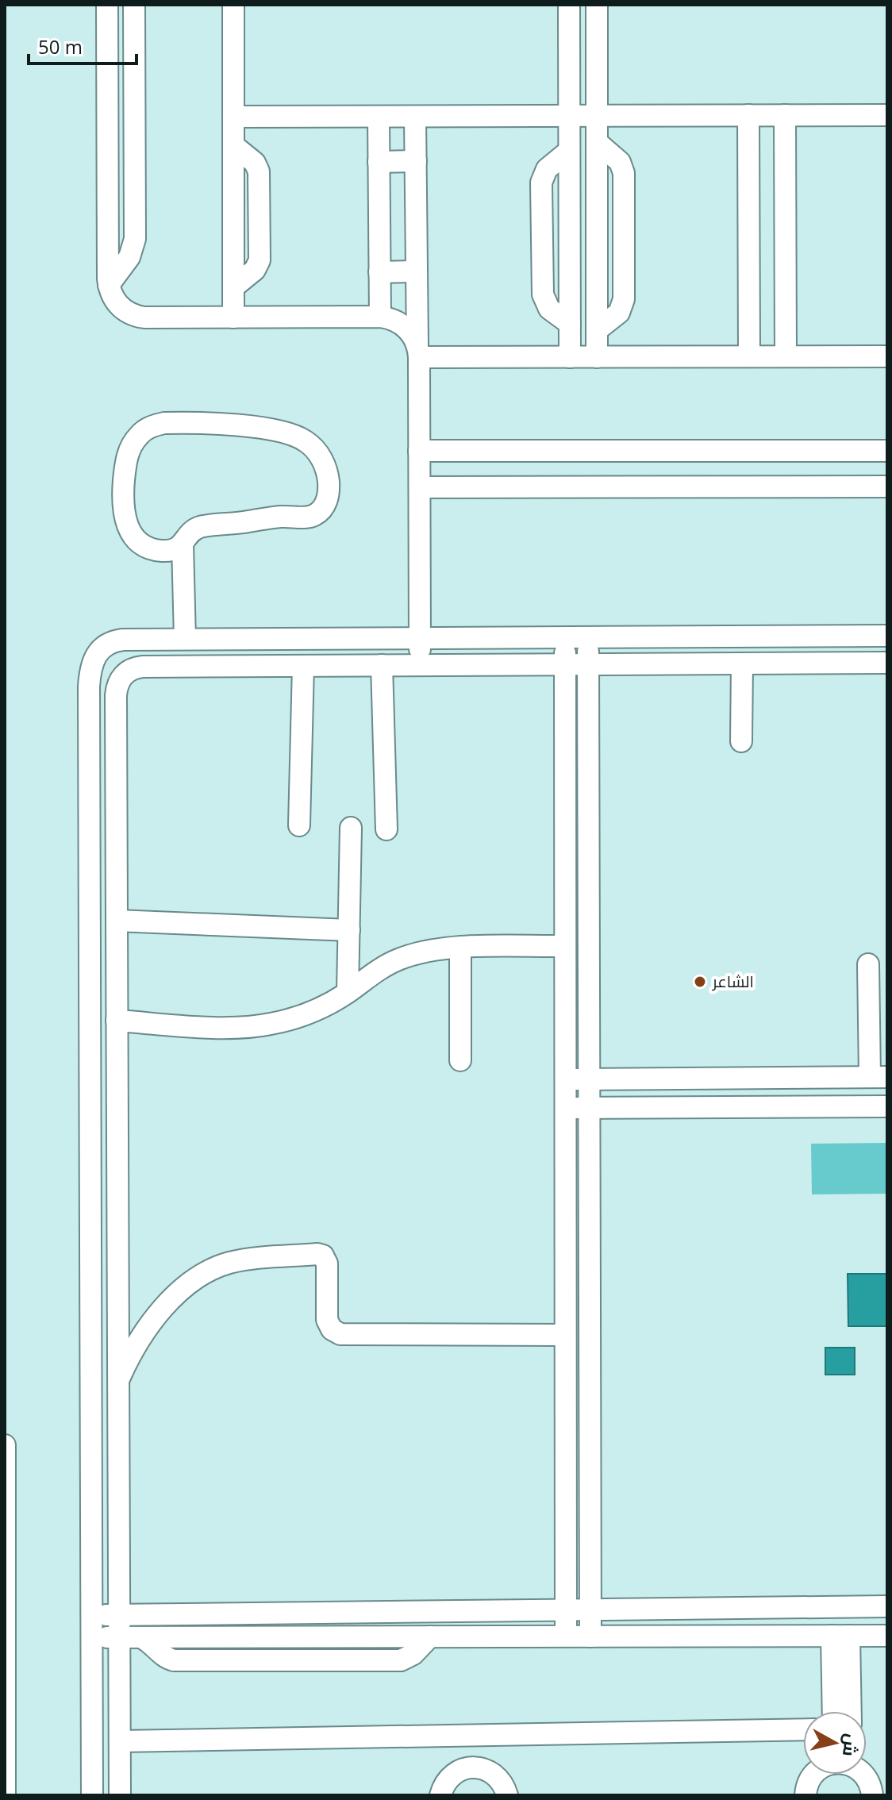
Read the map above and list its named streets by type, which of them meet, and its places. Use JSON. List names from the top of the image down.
{
  "places": ["الشاعر"],
  "scale_bar": "50 m",
  "north": "right"
}
